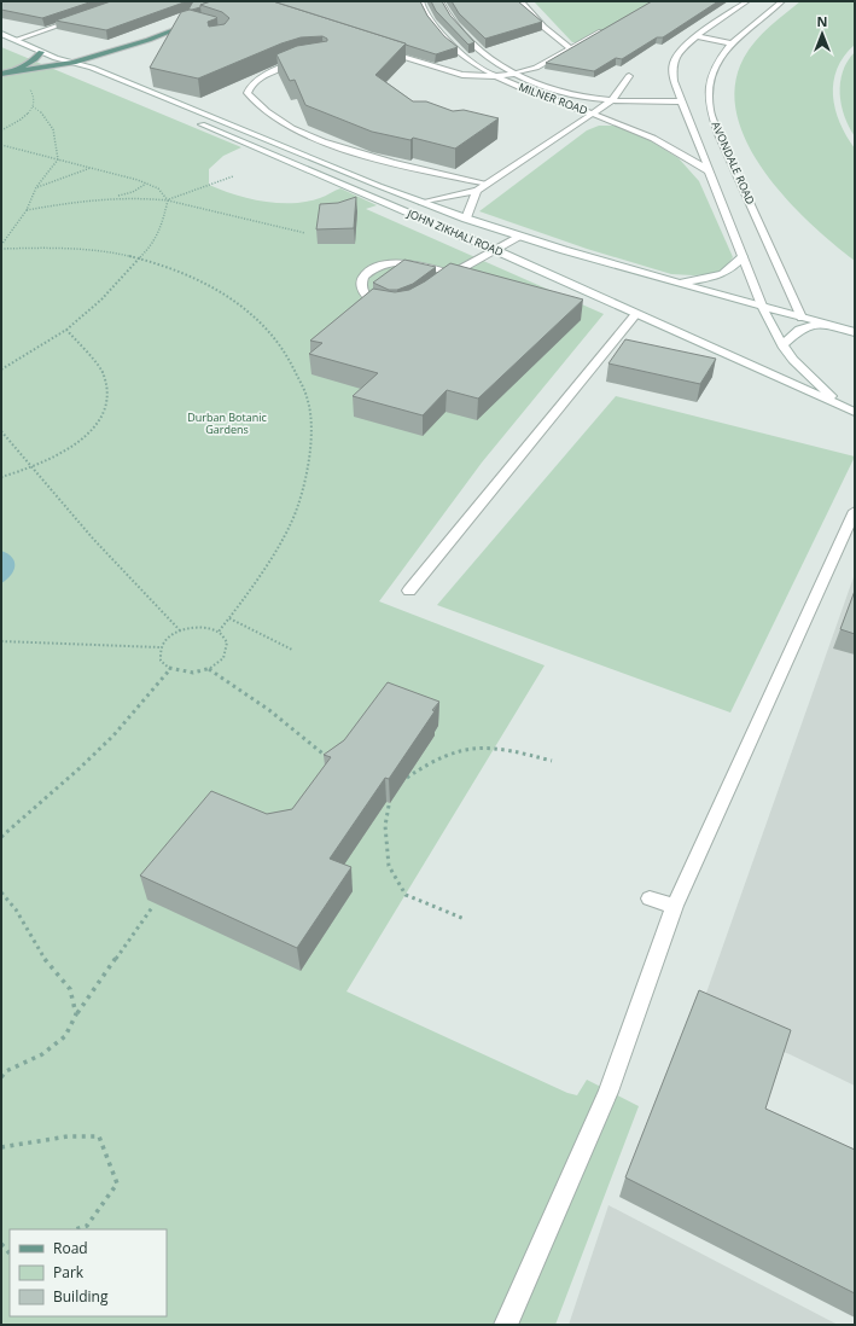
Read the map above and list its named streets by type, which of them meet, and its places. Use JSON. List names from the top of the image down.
{
  "streets": {
    "street": ["MILNER ROAD", "AVONDALE ROAD", "JOHN ZIKHALI ROAD"]
  },
  "crossings": [
    ["MILNER ROAD", "AVONDALE ROAD"],
    ["AVONDALE ROAD", "JOHN ZIKHALI ROAD"]
  ],
  "parks": ["Durban Botanic Gardens"],
  "legend": ["Road", "Park", "Building"],
  "north": "top"
}
